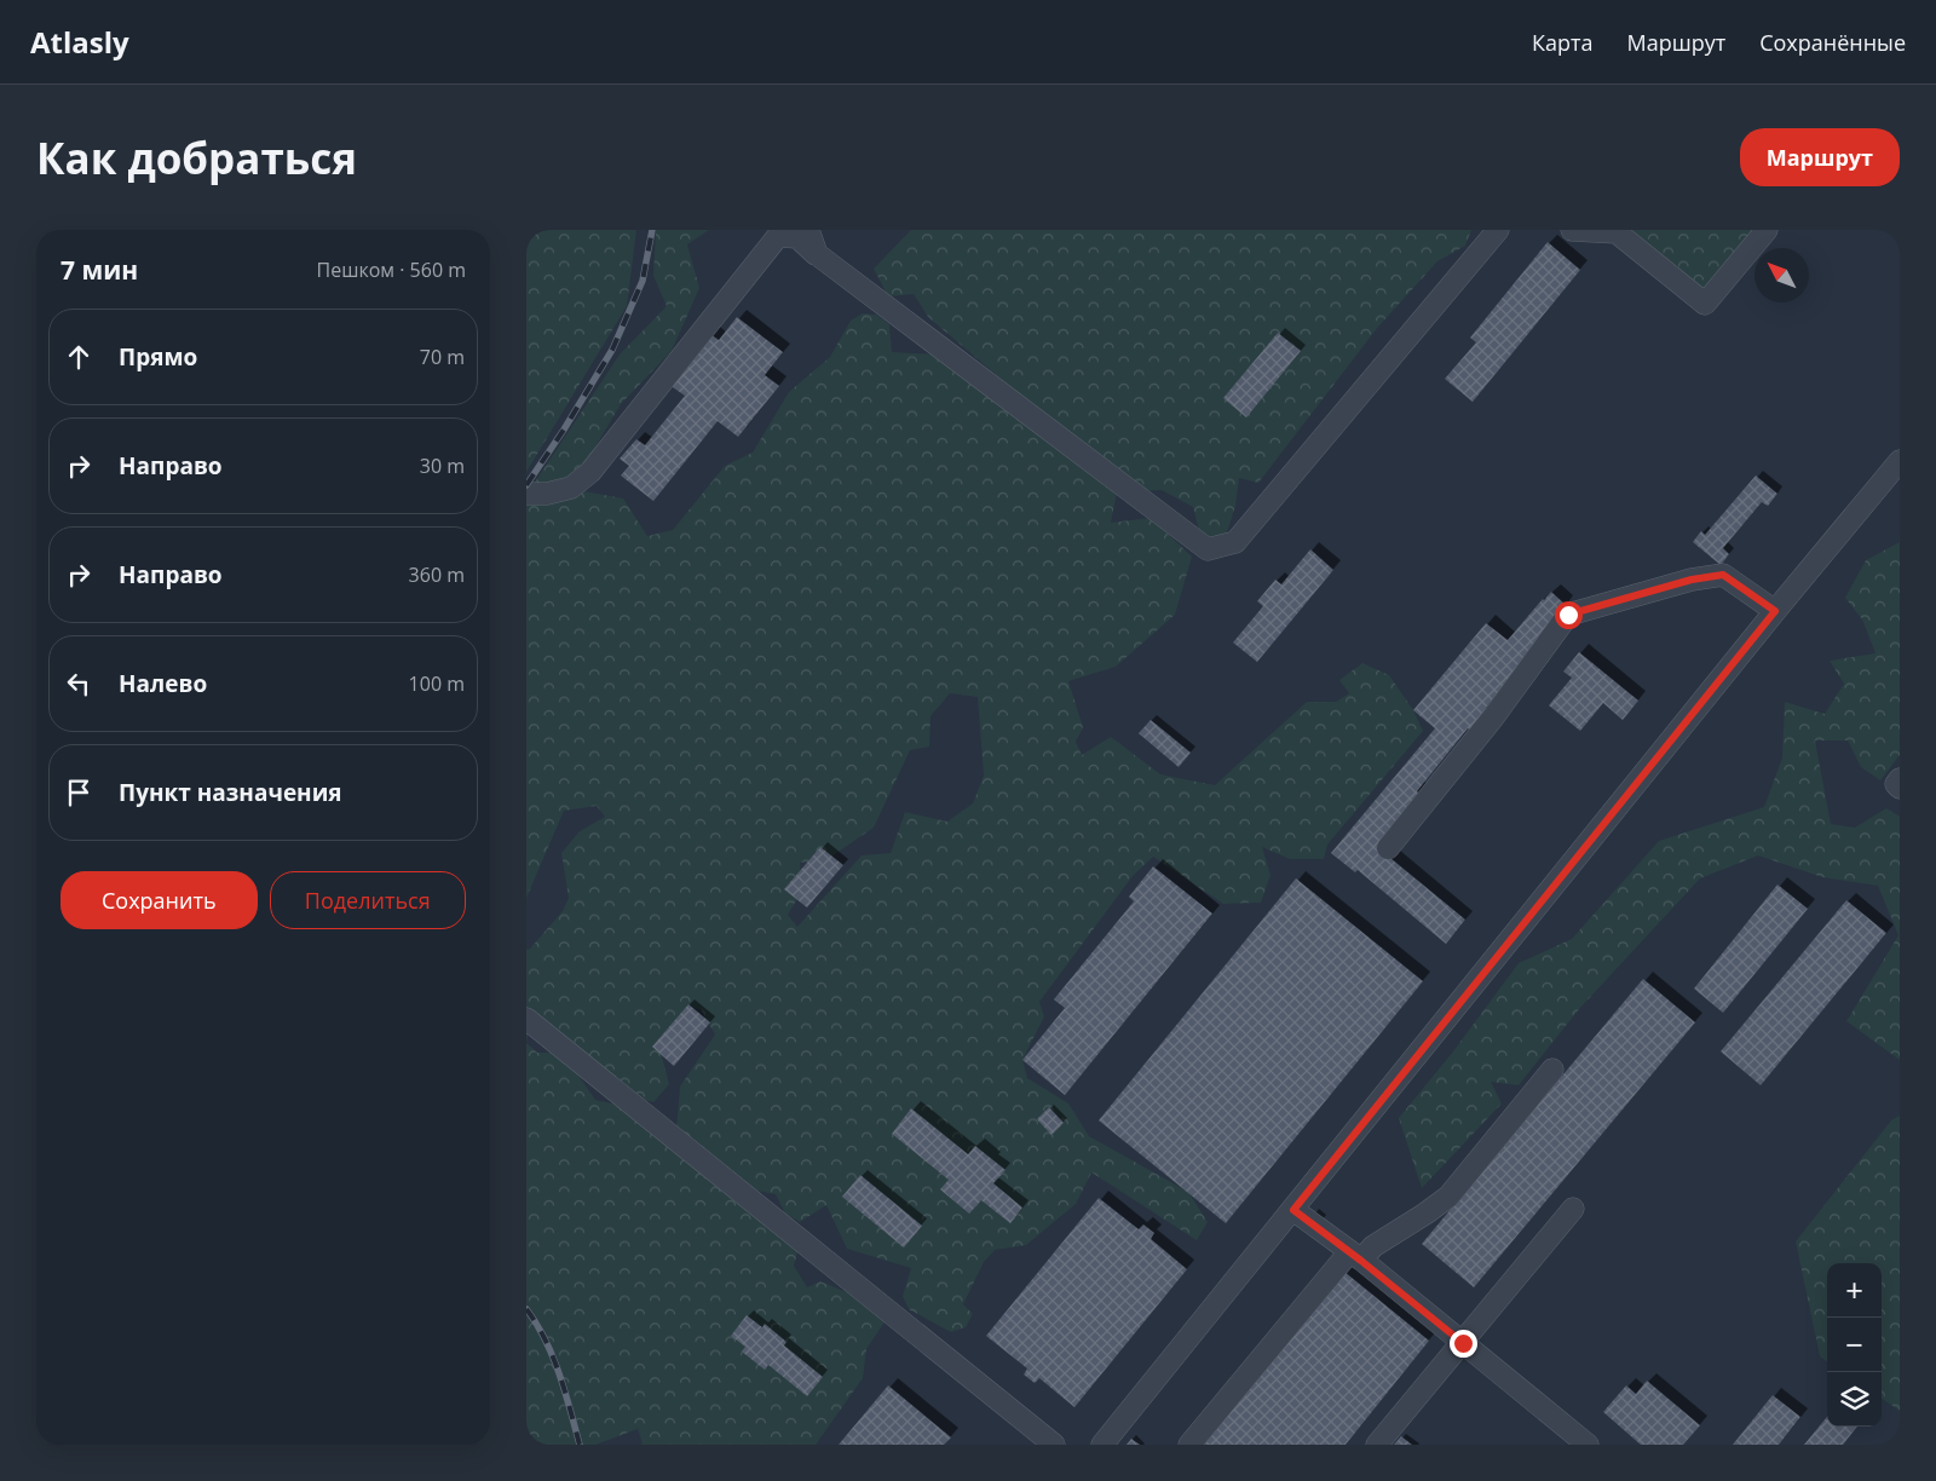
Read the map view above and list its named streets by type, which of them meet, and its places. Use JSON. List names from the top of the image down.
{
  "north": "top left",
  "page": {
    "header": "Atlasly",
    "nav": ["Карта", "Маршрут", "Сохранённые"],
    "buttons": [
      "Маршрут",
      ["Сохранить", "Поделиться"]
    ],
    "title": "Как добраться",
    "heading": ["7 мин", "Пешком · 560 m"],
    "list": [
      ["Прямо", "70 m"],
      ["Направо", "30 m"],
      ["Направо", "360 m"],
      ["Налево", "100 m"],
      "Пункт назначения"
    ],
    "map_buttons": ["+", "−"]
  }
}
